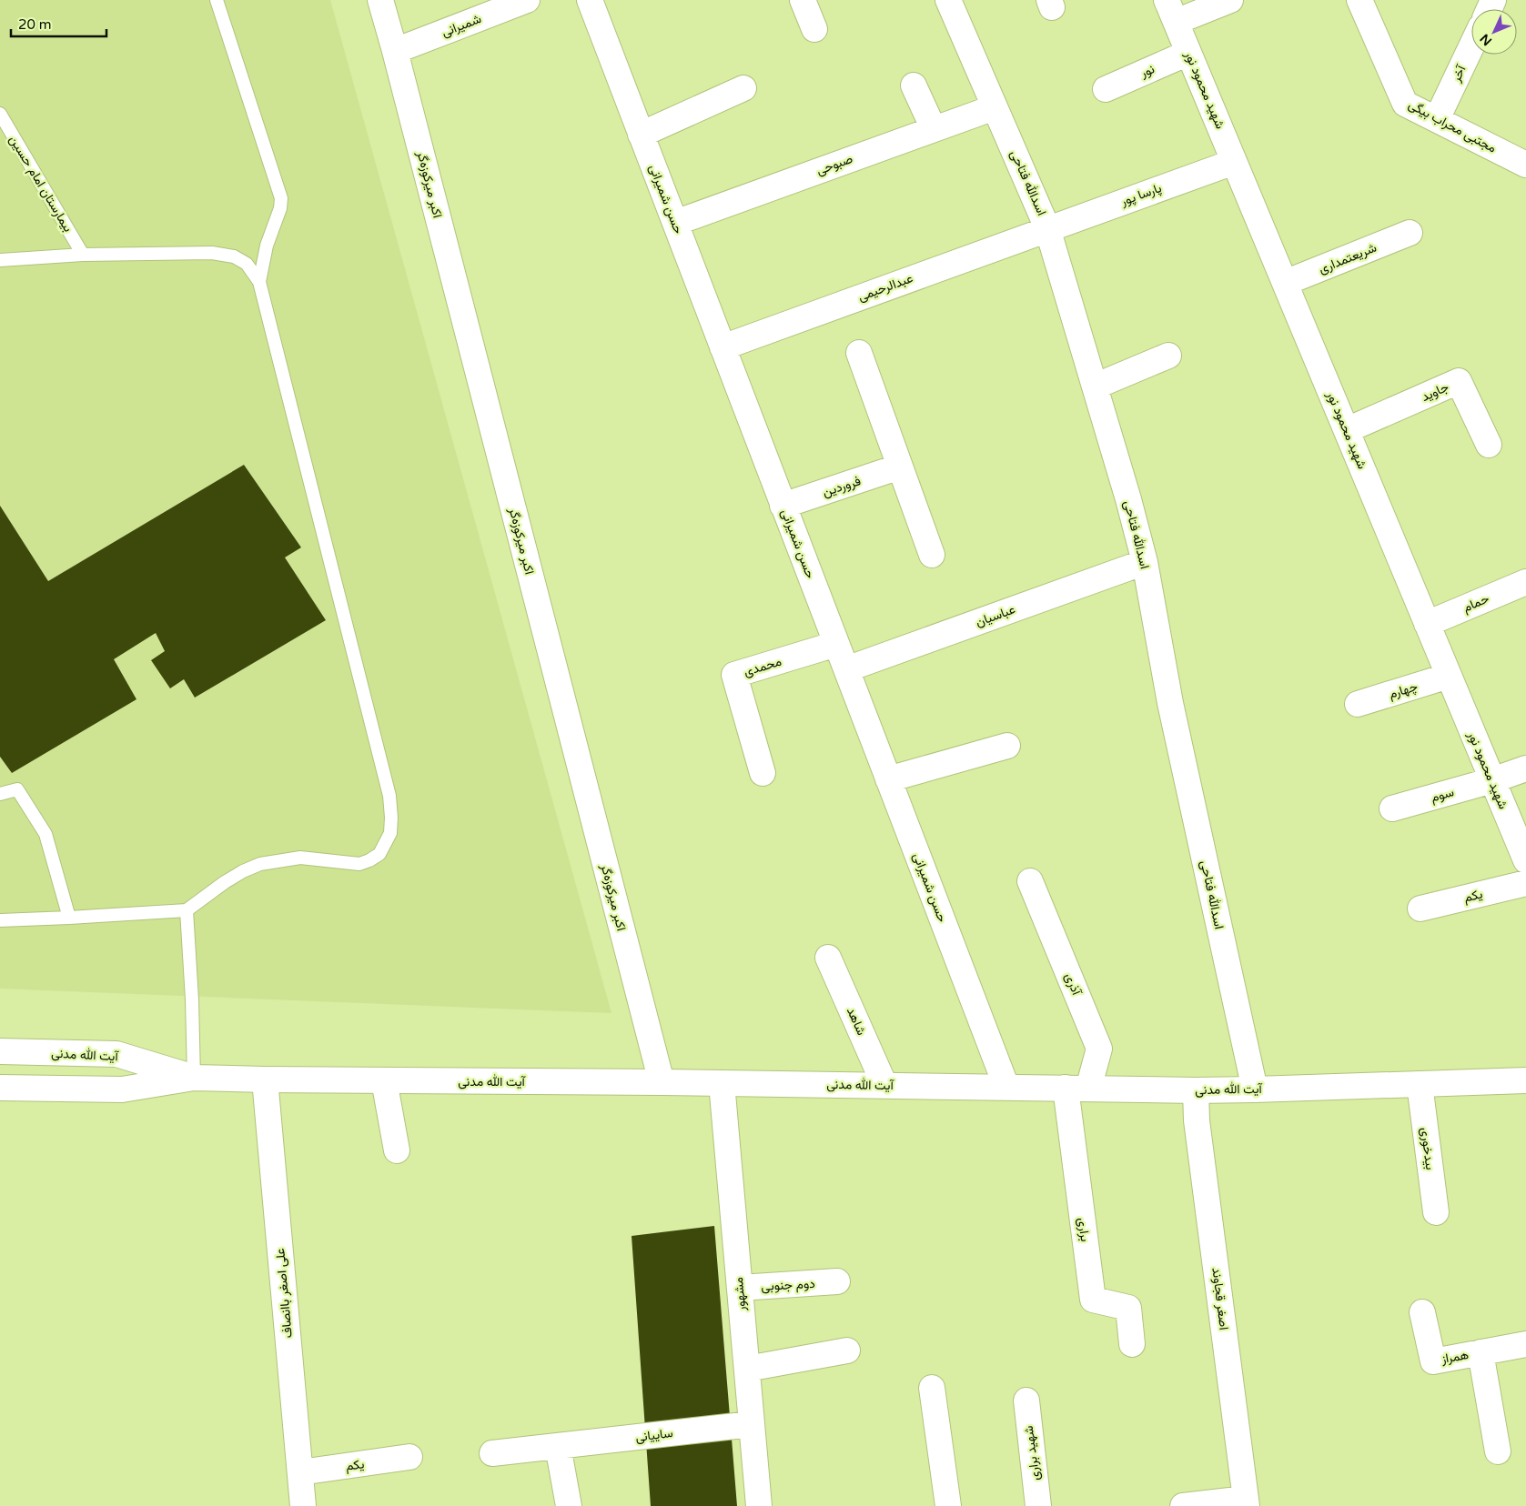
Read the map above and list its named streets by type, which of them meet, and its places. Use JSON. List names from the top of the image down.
{
  "streets": {
    "street": [
      "شمیرانی",
      "نور",
      "آخر",
      "شهید محمود نور",
      "مجتبی محراب بیگی",
      "صبوحی",
      "اسدالله فتاحی",
      "اکبر میرکوزه‌گر",
      "پارسا پور",
      "حسن شمیرانی",
      "شریعتمداری",
      "عبدالرحیمی",
      "جاوید",
      "فروردین",
      "حمام",
      "عباسیان",
      "محمدی",
      "چهارم",
      "سوم",
      "یکم",
      "آذری",
      "شاهد",
      "آیت الله مدنی",
      "بیدخوری",
      "براری",
      "دوم جنوبی",
      "علی اصغر باانصاف",
      "مشهور",
      "اصغر قجاوند",
      "همراز",
      "ساییانی",
      "شهید براری"
    ],
    "lane": ["بیمارستان امام حسین"]
  },
  "crossings": [
    ["شمیرانی", "اکبر میرکوزه‌گر"],
    ["نور", "شهید محمود نور"],
    ["آخر", "مجتبی محراب بیگی"],
    ["شهید محمود نور", "پارسا پور"],
    ["شهید محمود نور", "شریعتمداری"],
    ["شهید محمود نور", "جاوید"],
    ["شهید محمود نور", "حمام"],
    ["شهید محمود نور", "چهارم"],
    ["شهید محمود نور", "سوم"],
    ["صبوحی", "اسدالله فتاحی"],
    ["صبوحی", "حسن شمیرانی"],
    ["اسدالله فتاحی", "پارسا پور"],
    ["اسدالله فتاحی", "عبدالرحیمی"],
    ["اسدالله فتاحی", "عباسیان"],
    ["اسدالله فتاحی", "آیت الله مدنی"],
    ["اکبر میرکوزه‌گر", "آیت الله مدنی"],
    ["پارسا پور", "عبدالرحیمی"],
    ["حسن شمیرانی", "عبدالرحیمی"],
    ["حسن شمیرانی", "فروردین"],
    ["حسن شمیرانی", "عباسیان"],
    ["حسن شمیرانی", "محمدی"],
    ["حسن شمیرانی", "آیت الله مدنی"],
    ["یکم", "علی اصغر باانصاف"],
    ["آذری", "آیت الله مدنی"],
    ["آذری", "براری"],
    ["شاهد", "آیت الله مدنی"],
    ["آیت الله مدنی", "بیدخوری"],
    ["آیت الله مدنی", "براری"],
    ["آیت الله مدنی", "علی اصغر باانصاف"],
    ["آیت الله مدنی", "مشهور"],
    ["آیت الله مدنی", "اصغر قجاوند"],
    ["دوم جنوبی", "مشهور"],
    ["مشهور", "ساییانی"]
  ],
  "scale_bar": "20 m",
  "north": "bottom left"
}
